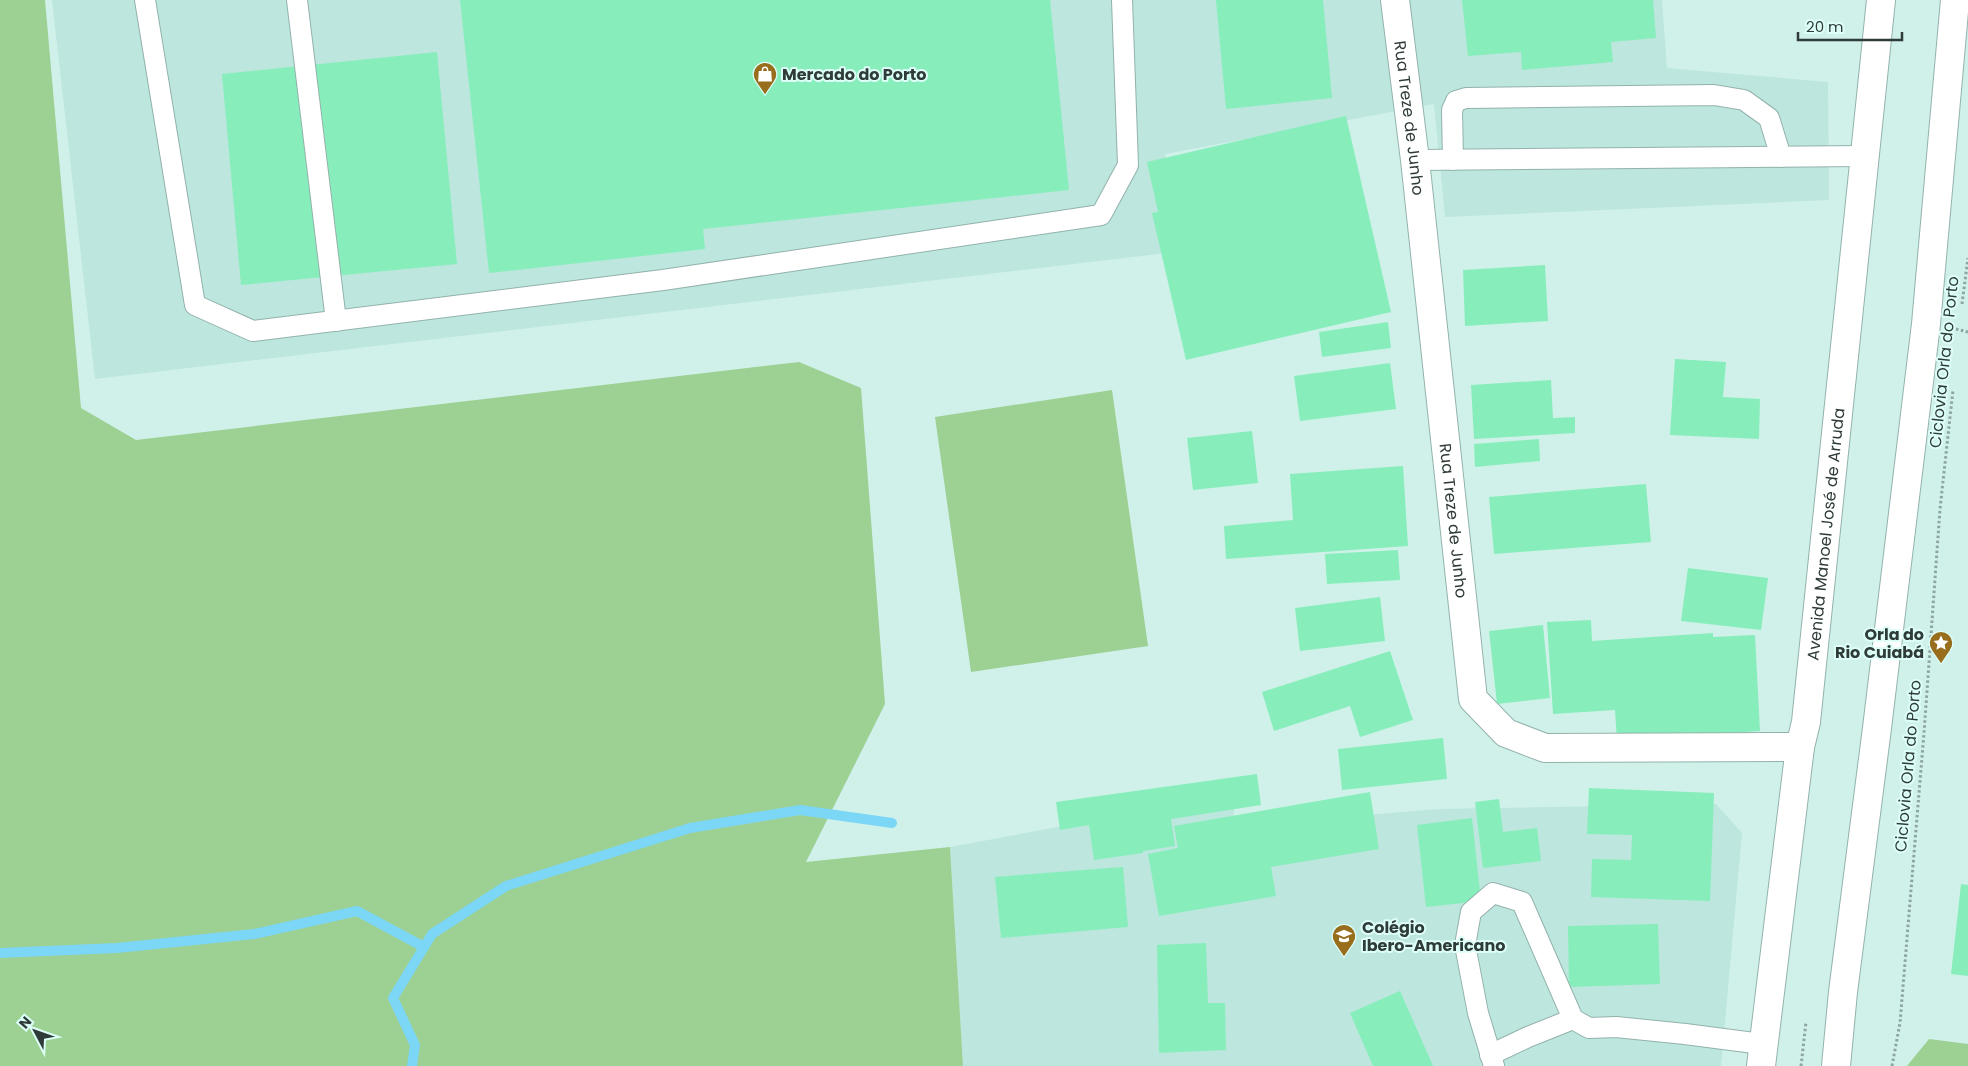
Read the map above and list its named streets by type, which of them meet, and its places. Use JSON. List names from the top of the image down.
{
  "streets": {
    "main road": ["Rua Treze de Junho", "Avenida Manoel José de Arruda"],
    "path": ["Ciclovia Orla do Porto"]
  },
  "crossings": [
    ["Rua Treze de Junho", "Avenida Manoel José de Arruda"]
  ],
  "places": {
    "shop": ["Mercado do Porto"],
    "place": ["Orla do Rio Cuiabá"],
    "school or university": ["Colégio Ibero-Americano"]
  },
  "scale_bar": "20 m",
  "north": "top left"
}
